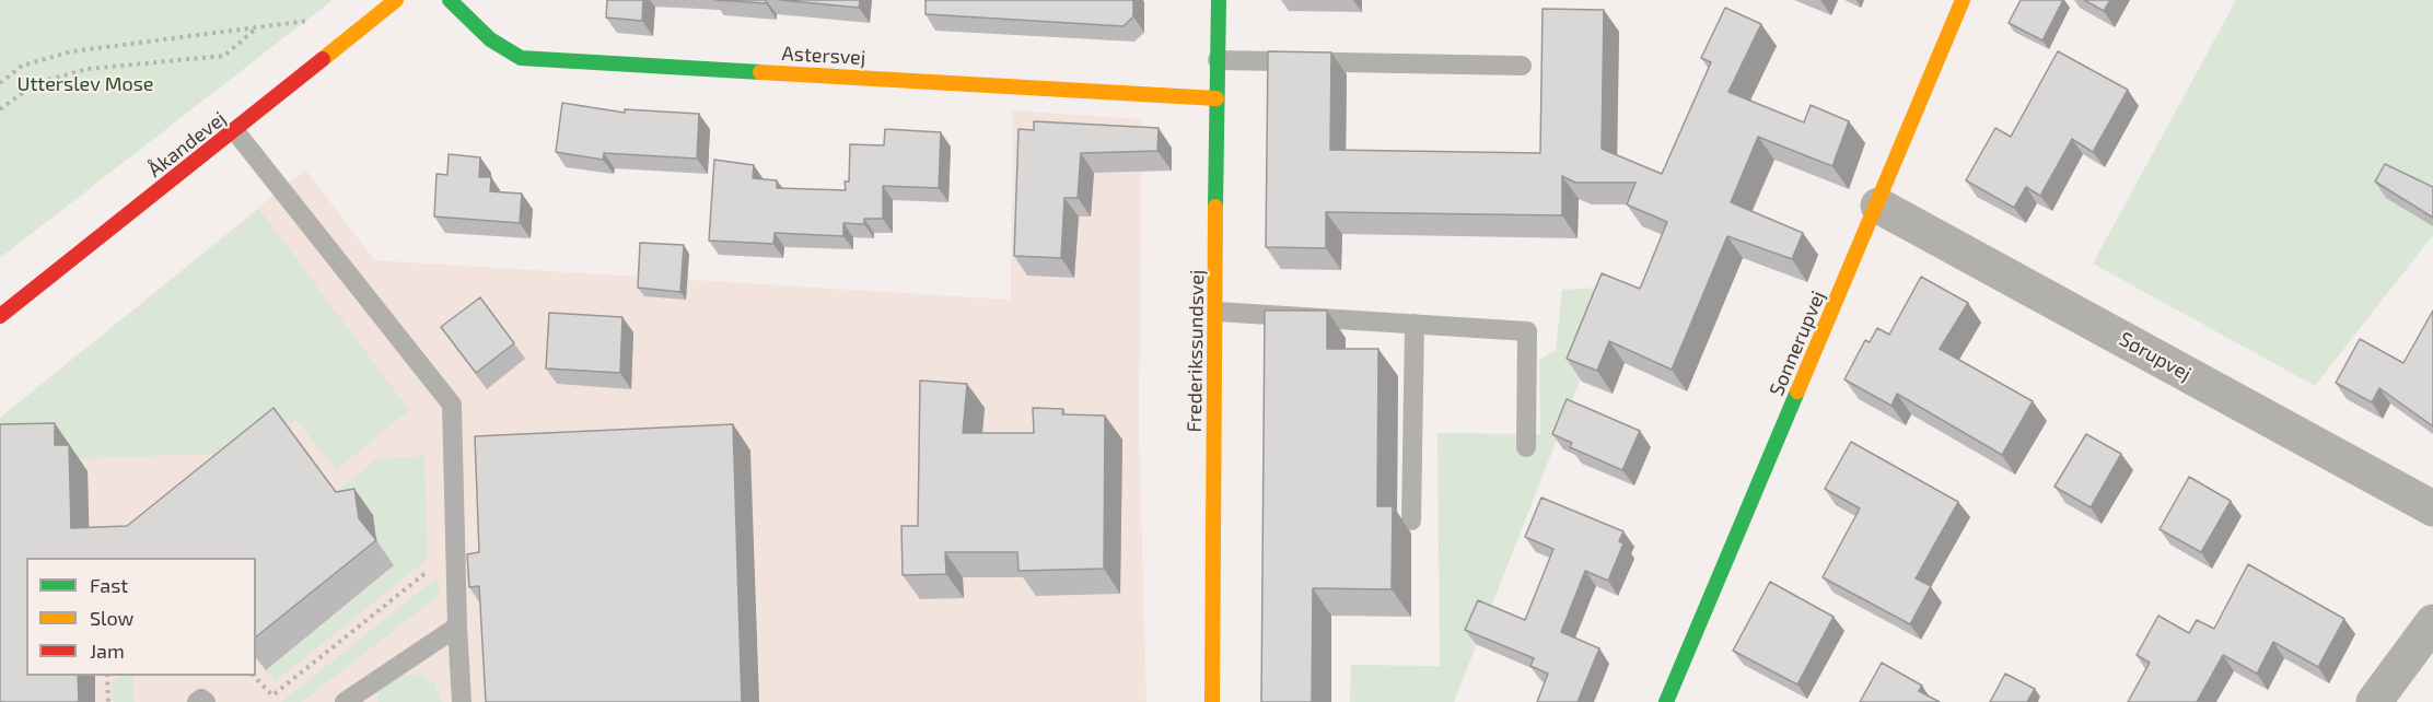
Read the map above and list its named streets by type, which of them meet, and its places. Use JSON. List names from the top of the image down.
{
  "streets": {
    "street": [
      "Astersvej",
      "Åkandevej",
      "Sonnerupvej",
      "Frederikssundsvej",
      "Sørupvej"
    ]
  },
  "crossings": [
    ["Astersvej", "Frederikssundsvej"],
    ["Sonnerupvej", "Sørupvej"]
  ],
  "parks": ["Utterslev Mose"],
  "legend": ["Fast", "Slow", "Jam"]
}
